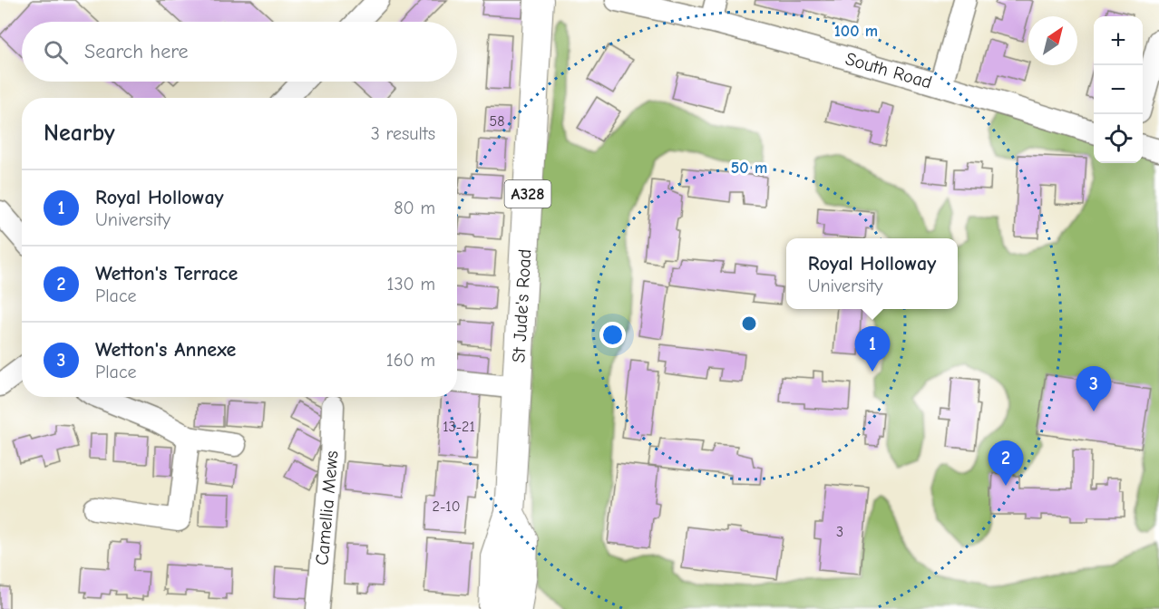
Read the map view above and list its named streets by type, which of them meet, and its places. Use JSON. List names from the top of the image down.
{
  "streets": {
    "main road": ["A328", "St Jude's Road"],
    "street": ["South Road", "Camellia Mews"]
  },
  "house_numbers": [
    "58",
    "13-21",
    "2-10",
    "3"
  ],
  "north": "top right",
  "page": {
    "map_buttons": ["+", "−"],
    "search": "Search here",
    "heading": ["Nearby", "3 results"],
    "list": [
      {
        "mark": "1",
        "name": "Royal Holloway",
        "note": "University",
        "value": "80 m"
      },
      {
        "mark": "2",
        "name": "Wetton's Terrace",
        "note": "Place",
        "value": "130 m"
      },
      {
        "mark": "3",
        "name": "Wetton's Annexe",
        "note": "Place",
        "value": "160 m"
      }
    ],
    "popup": ["Royal Holloway", "University"],
    "pins": ["1", "3", "2"]
  },
  "rings": ["100 m", "50 m"]
}
